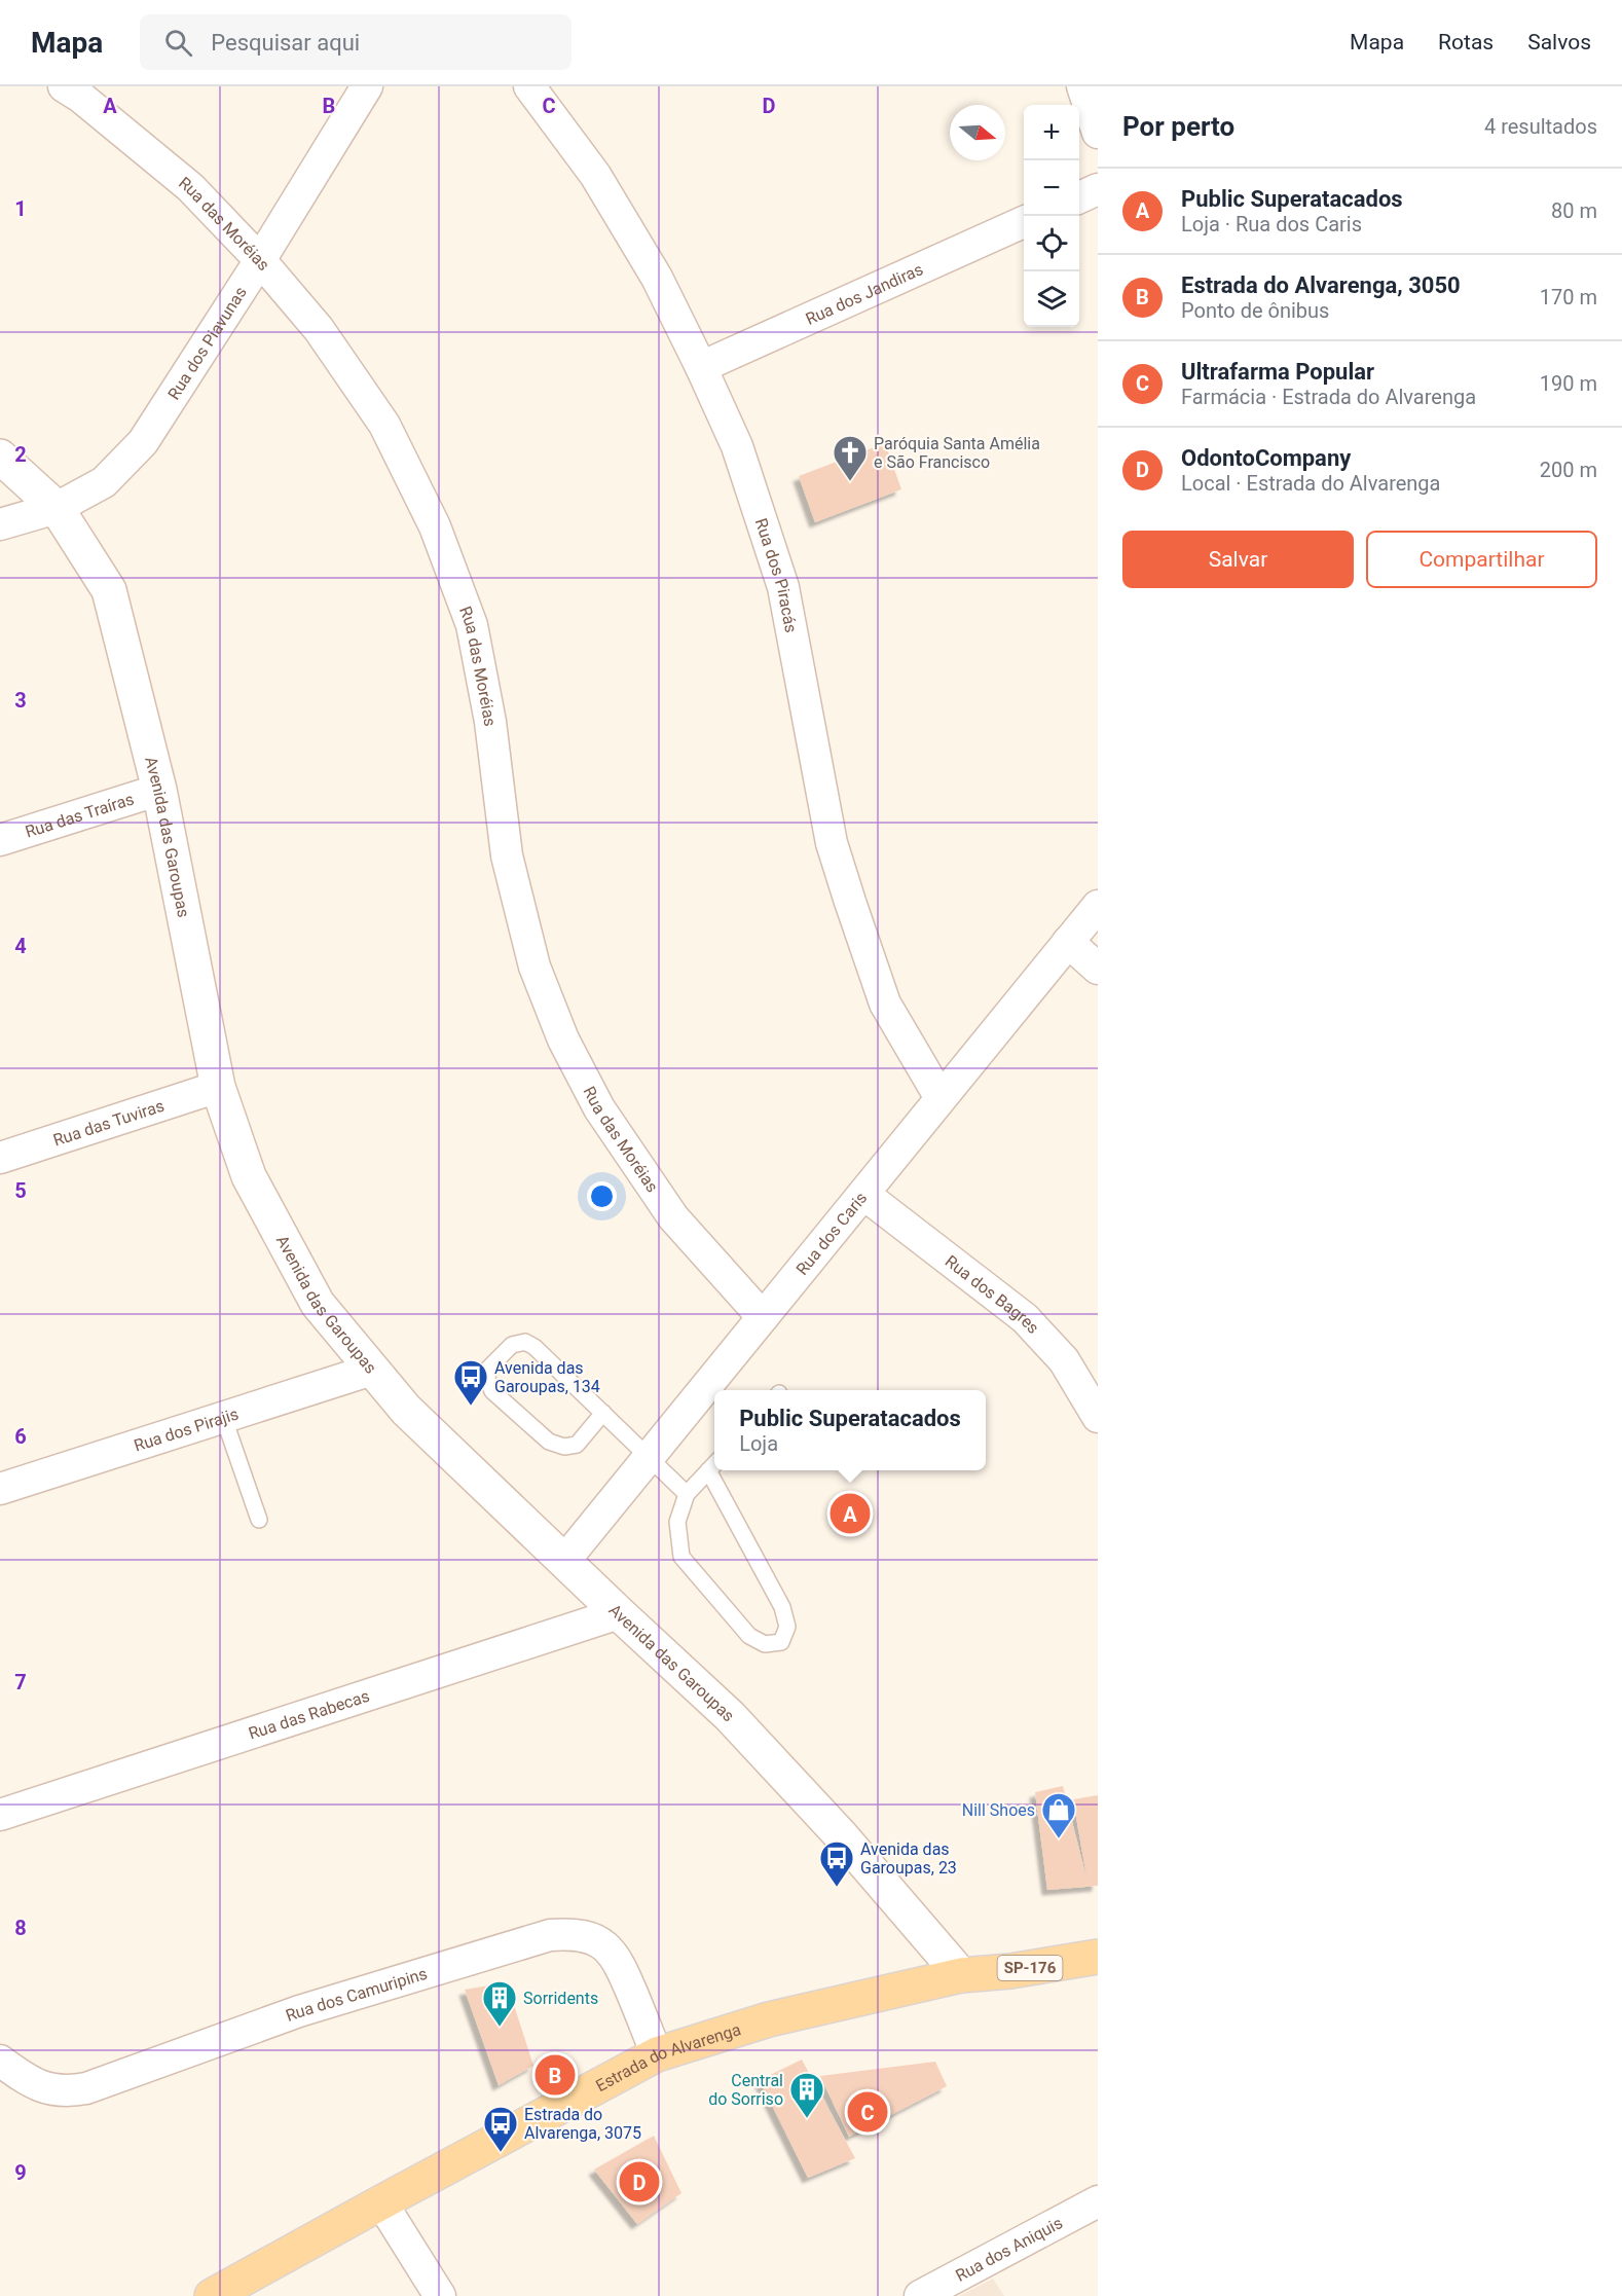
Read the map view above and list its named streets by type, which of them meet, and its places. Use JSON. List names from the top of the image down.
{
  "streets": {
    "main road": ["SP-176", "Estrada do Alvarenga"],
    "street": [
      "Rua das Moréias",
      "Rua dos Jandiras",
      "Rua dos Piavunas",
      "Rua dos Piracás",
      "Rua das Traíras",
      "Avenida das Garoupas",
      "Rua das Tuviras",
      "Rua dos Caris",
      "Rua dos Bagres",
      "Rua dos Pirajis",
      "Rua das Rabecas",
      "Rua dos Camuripins",
      "Rua dos Aniquis"
    ]
  },
  "crossings": [
    ["Rua das Moréias", "Rua dos Piavunas"],
    ["Rua das Moréias", "Rua dos Caris"],
    ["Rua dos Jandiras", "Rua dos Piracás"],
    ["Rua dos Piavunas", "Avenida das Garoupas"],
    ["Rua dos Piracás", "Rua dos Caris"],
    ["Rua das Traíras", "Avenida das Garoupas"],
    ["Avenida das Garoupas", "Rua das Tuviras"],
    ["Avenida das Garoupas", "Rua dos Caris"],
    ["Avenida das Garoupas", "Rua dos Pirajis"],
    ["Avenida das Garoupas", "Rua das Rabecas"],
    ["Avenida das Garoupas", "Estrada do Alvarenga"],
    ["Rua dos Caris", "Rua dos Bagres"],
    ["Rua dos Camuripins", "Estrada do Alvarenga"]
  ],
  "places": {
    "church": ["Paróquia Santa Amélia e São Francisco"],
    "bus stop": ["Avenida das Garoupas, 134", "Avenida das Garoupas, 23", "Estrada do Alvarenga, 3075"],
    "shop": ["Nill Shoes"],
    "building": ["Sorridents", "Central do Sorriso"]
  },
  "north": "right",
  "page": {
    "header": "Mapa",
    "search": "Pesquisar aqui",
    "nav": ["Mapa", "Rotas", "Salvos"],
    "heading": ["Por perto", "4 resultados"],
    "map_buttons": ["+", "−"],
    "list": [
      {
        "mark": "A",
        "name": "Public Superatacados",
        "note": "Loja · Rua dos Caris",
        "value": "80 m"
      },
      {
        "mark": "B",
        "name": "Estrada do Alvarenga, 3050",
        "note": "Ponto de ônibus",
        "value": "170 m"
      },
      {
        "mark": "C",
        "name": "Ultrafarma Popular",
        "note": "Farmácia · Estrada do Alvarenga",
        "value": "190 m"
      },
      {
        "mark": "D",
        "name": "OdontoCompany",
        "note": "Local · Estrada do Alvarenga",
        "value": "200 m"
      }
    ],
    "buttons": ["Salvar", "Compartilhar"],
    "popup": ["Public Superatacados", "Loja"],
    "pins": [
      "A",
      "B",
      "C",
      "D"
    ]
  },
  "grid": {
    "columns": [
      "A",
      "B",
      "C",
      "D"
    ],
    "rows": [
      "1",
      "2",
      "3",
      "4",
      "5",
      "6",
      "7",
      "8",
      "9"
    ]
  }
}
